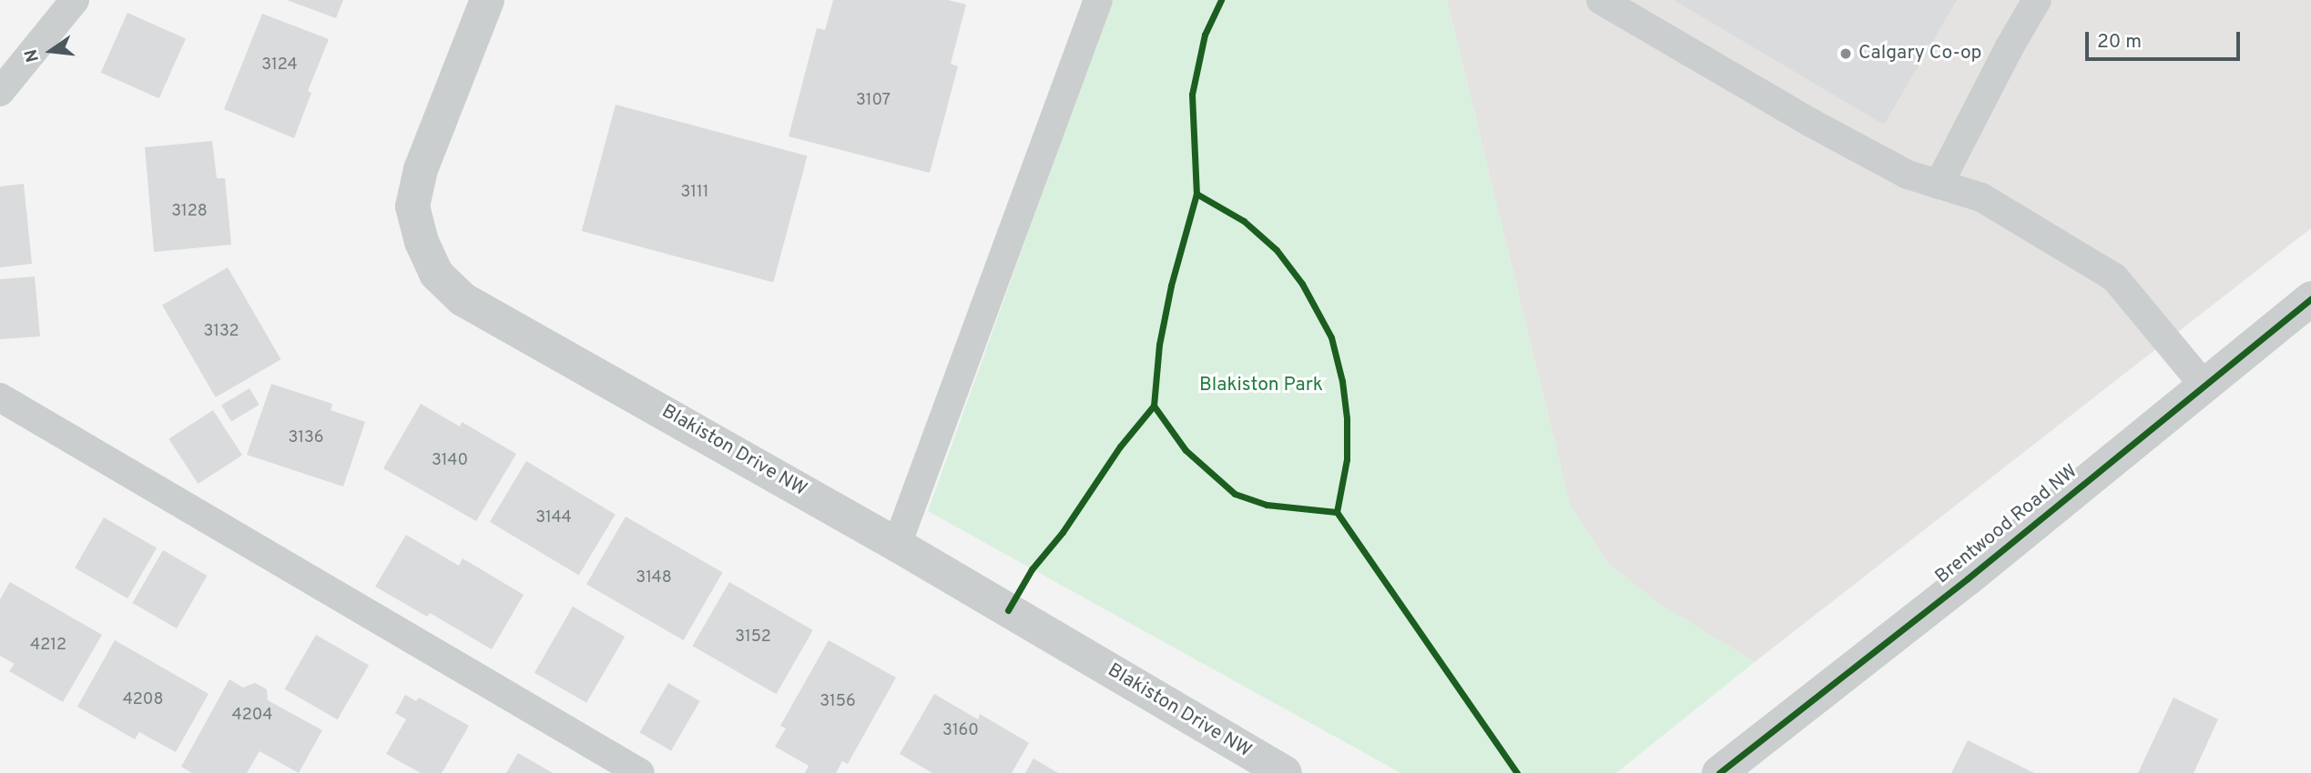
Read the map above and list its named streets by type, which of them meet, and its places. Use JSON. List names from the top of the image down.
{
  "streets": {
    "street": ["Blakiston Drive NW", "Brentwood Road NW"]
  },
  "parks": ["Blakiston Park"],
  "places": ["Calgary Co-op"],
  "house_numbers": [
    "3124",
    "3107",
    "3111",
    "3128",
    "3132",
    "3136",
    "3140",
    "3144",
    "3148",
    "3152",
    "4212",
    "4208",
    "3156",
    "4204",
    "3160"
  ],
  "scale_bar": "20 m",
  "north": "left"
}
